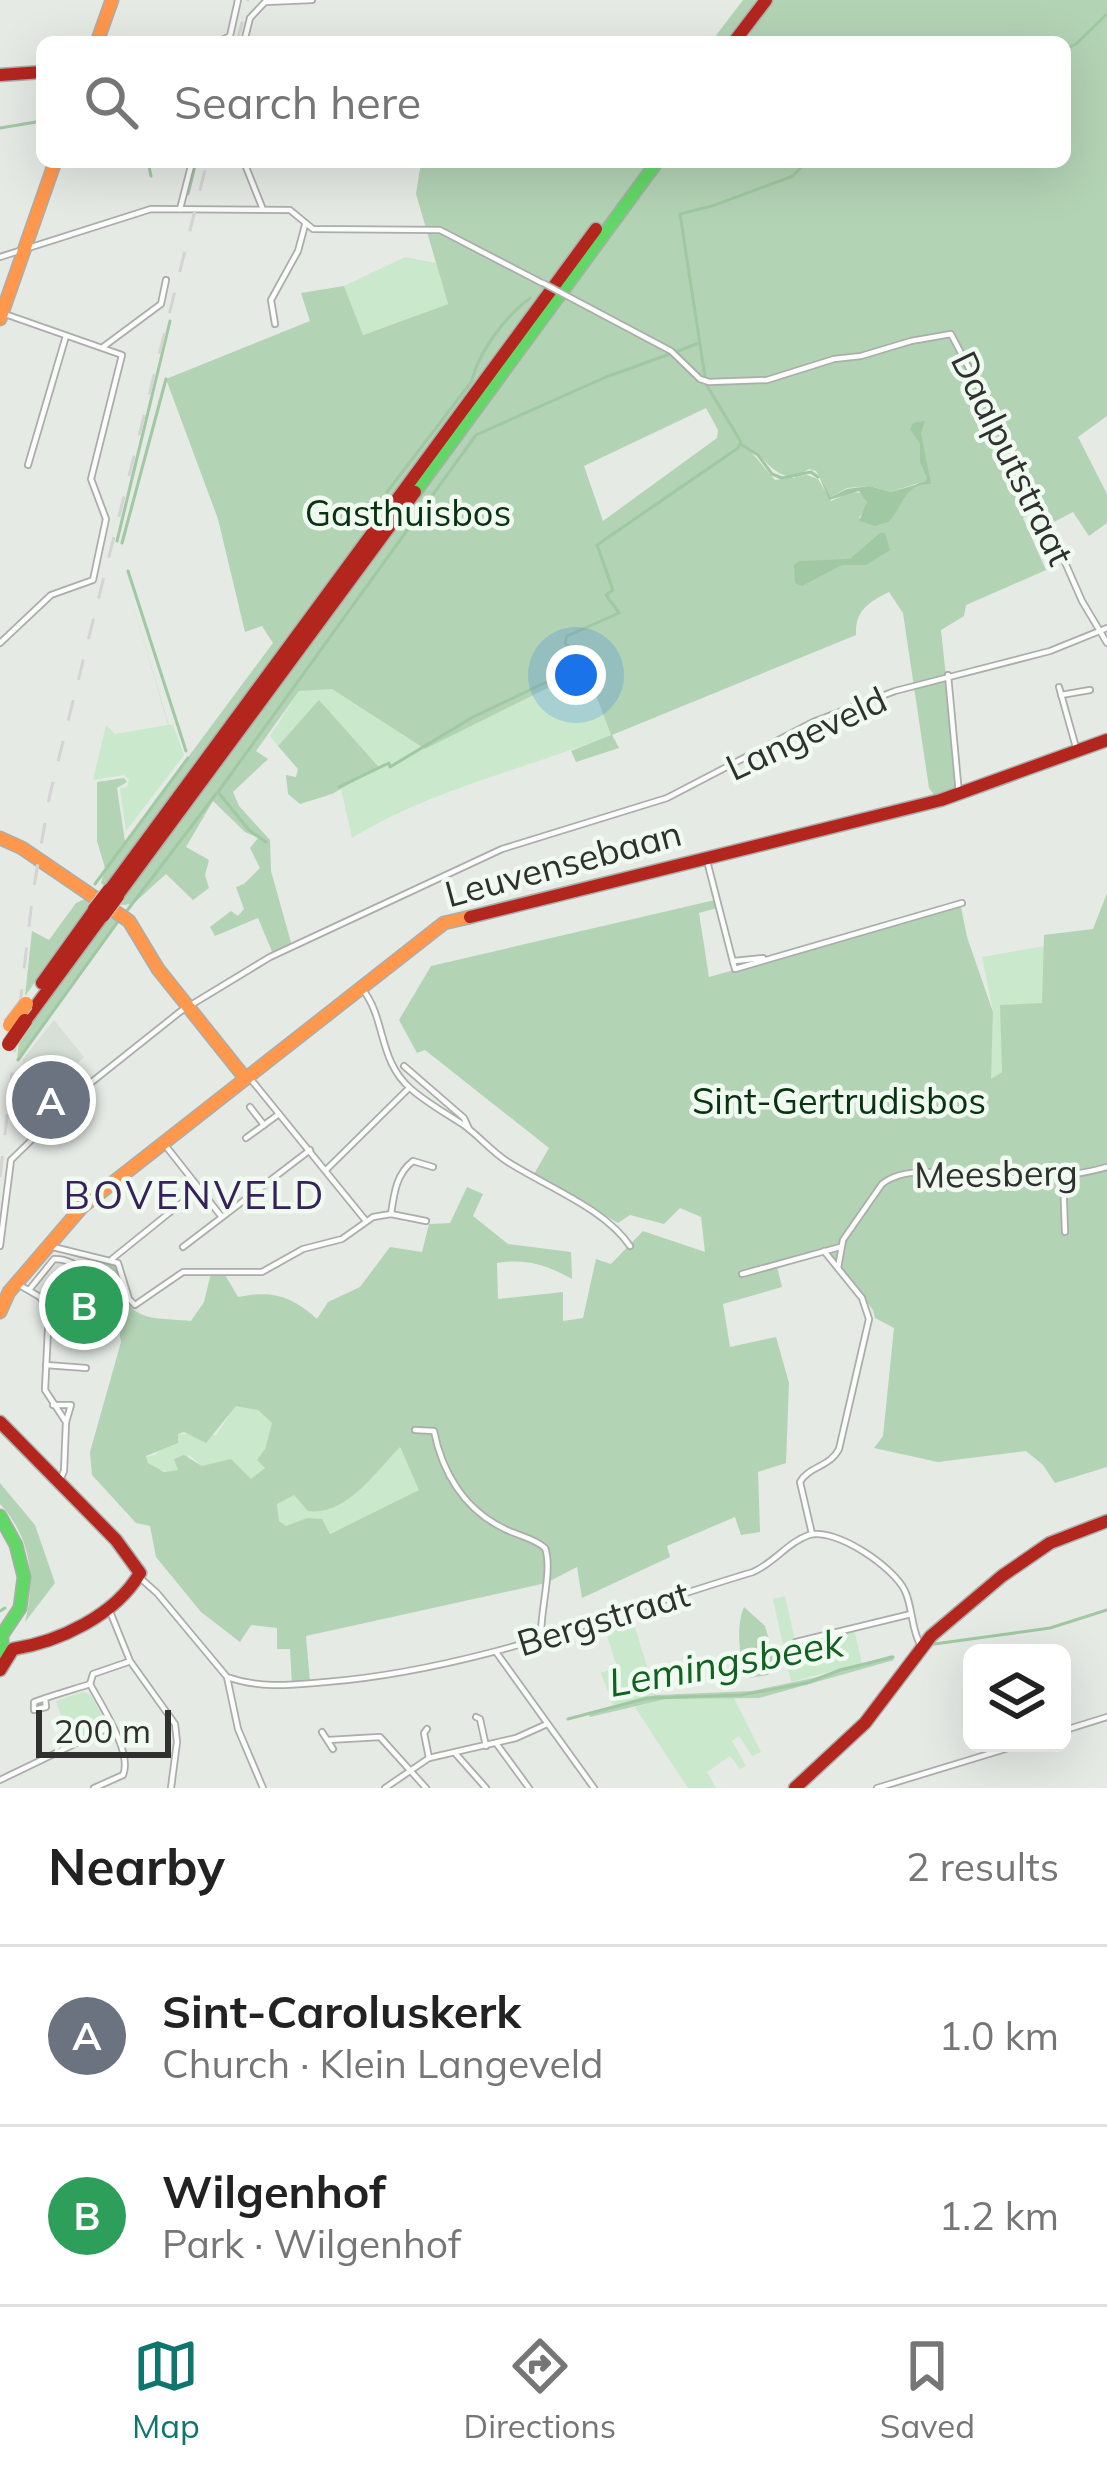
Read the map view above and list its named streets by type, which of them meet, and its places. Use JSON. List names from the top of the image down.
{
  "streets": {
    "main road": ["Leuvensebaan"],
    "street": [
      "Daalputstraat",
      "Langeveld",
      "Meesberg",
      "Bergstraat"
    ]
  },
  "crossings": [
    ["Daalputstraat", "Langeveld"]
  ],
  "districts": ["BOVENVELD"],
  "water": ["Lemingsbeek"],
  "parks": ["Gasthuisbos", "Sint-Gertrudisbos"],
  "scale_bar": "200 m",
  "page": {
    "search": "Search here",
    "pins": ["A", "B"],
    "scale": "200 m",
    "heading": ["Nearby", "2 results"],
    "list": [
      {
        "mark": "A",
        "name": "Sint-Caroluskerk",
        "note": "Church · Klein Langeveld",
        "value": "1.0 km"
      },
      {
        "mark": "B",
        "name": "Wilgenhof",
        "note": "Park · Wilgenhof",
        "value": "1.2 km"
      }
    ],
    "nav": ["Map", "Directions", "Saved"]
  }
}
